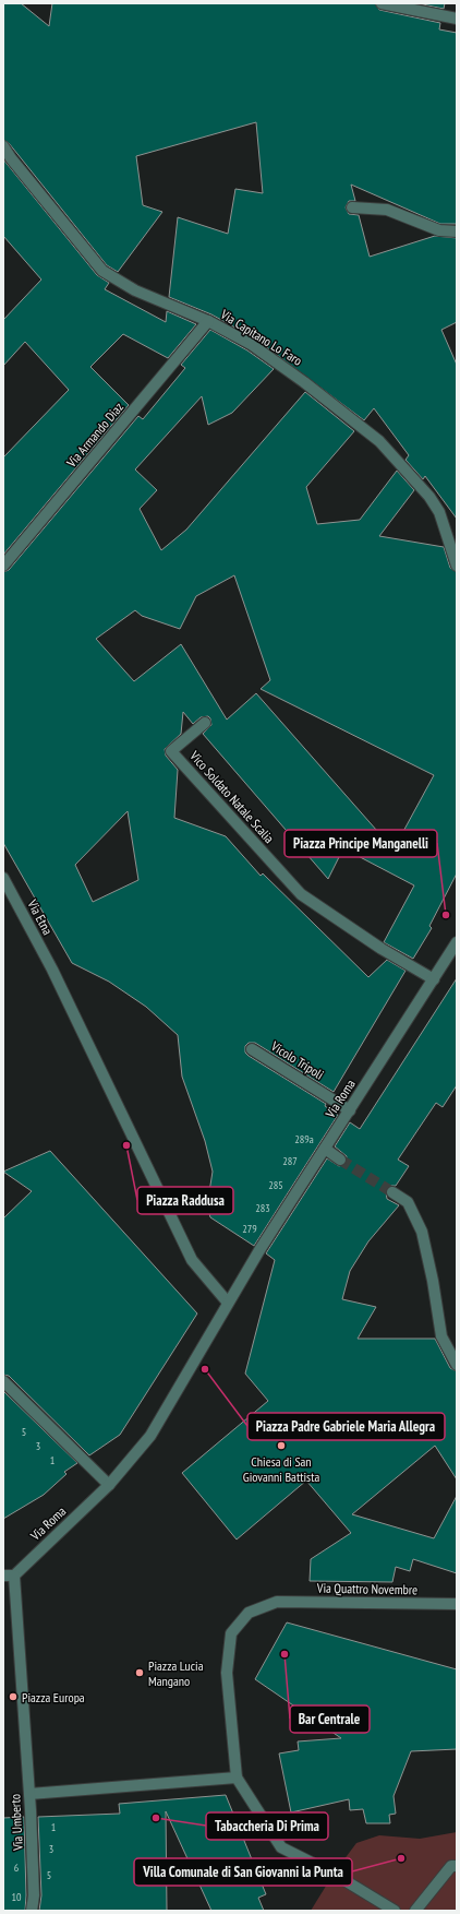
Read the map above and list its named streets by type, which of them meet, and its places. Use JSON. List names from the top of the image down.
{
  "streets": {
    "street": [
      "Via Capitano Lo Faro",
      "Via Armando Diaz",
      "Vico Soldato Natale Scalia",
      "Via Etna",
      "Vicolo Tripoli",
      "Via Roma",
      "Via Quattro Novembre",
      "Via Umberto"
    ]
  },
  "crossings": [
    ["Via Capitano Lo Faro", "Via Armando Diaz"],
    ["Vico Soldato Natale Scalia", "Via Roma"],
    ["Via Etna", "Via Roma"],
    ["Vicolo Tripoli", "Via Roma"],
    ["Via Roma", "Via Umberto"]
  ],
  "places": [
    "Piazza Principe Manganelli",
    "Piazza Raddusa",
    "Piazza Padre Gabriele Maria Allegra",
    "Chiesa di San Giovanni Battista",
    "Bar Centrale",
    "Piazza Lucia Mangano",
    "Piazza Europa",
    "Tabaccheria Di Prima",
    "Villa Comunale di San Giovanni la Punta"
  ],
  "house_numbers": [
    "289a",
    "287",
    "285",
    "283",
    "279",
    "5",
    "3",
    "1",
    "1",
    "3",
    "6",
    "5",
    "10"
  ]
}
